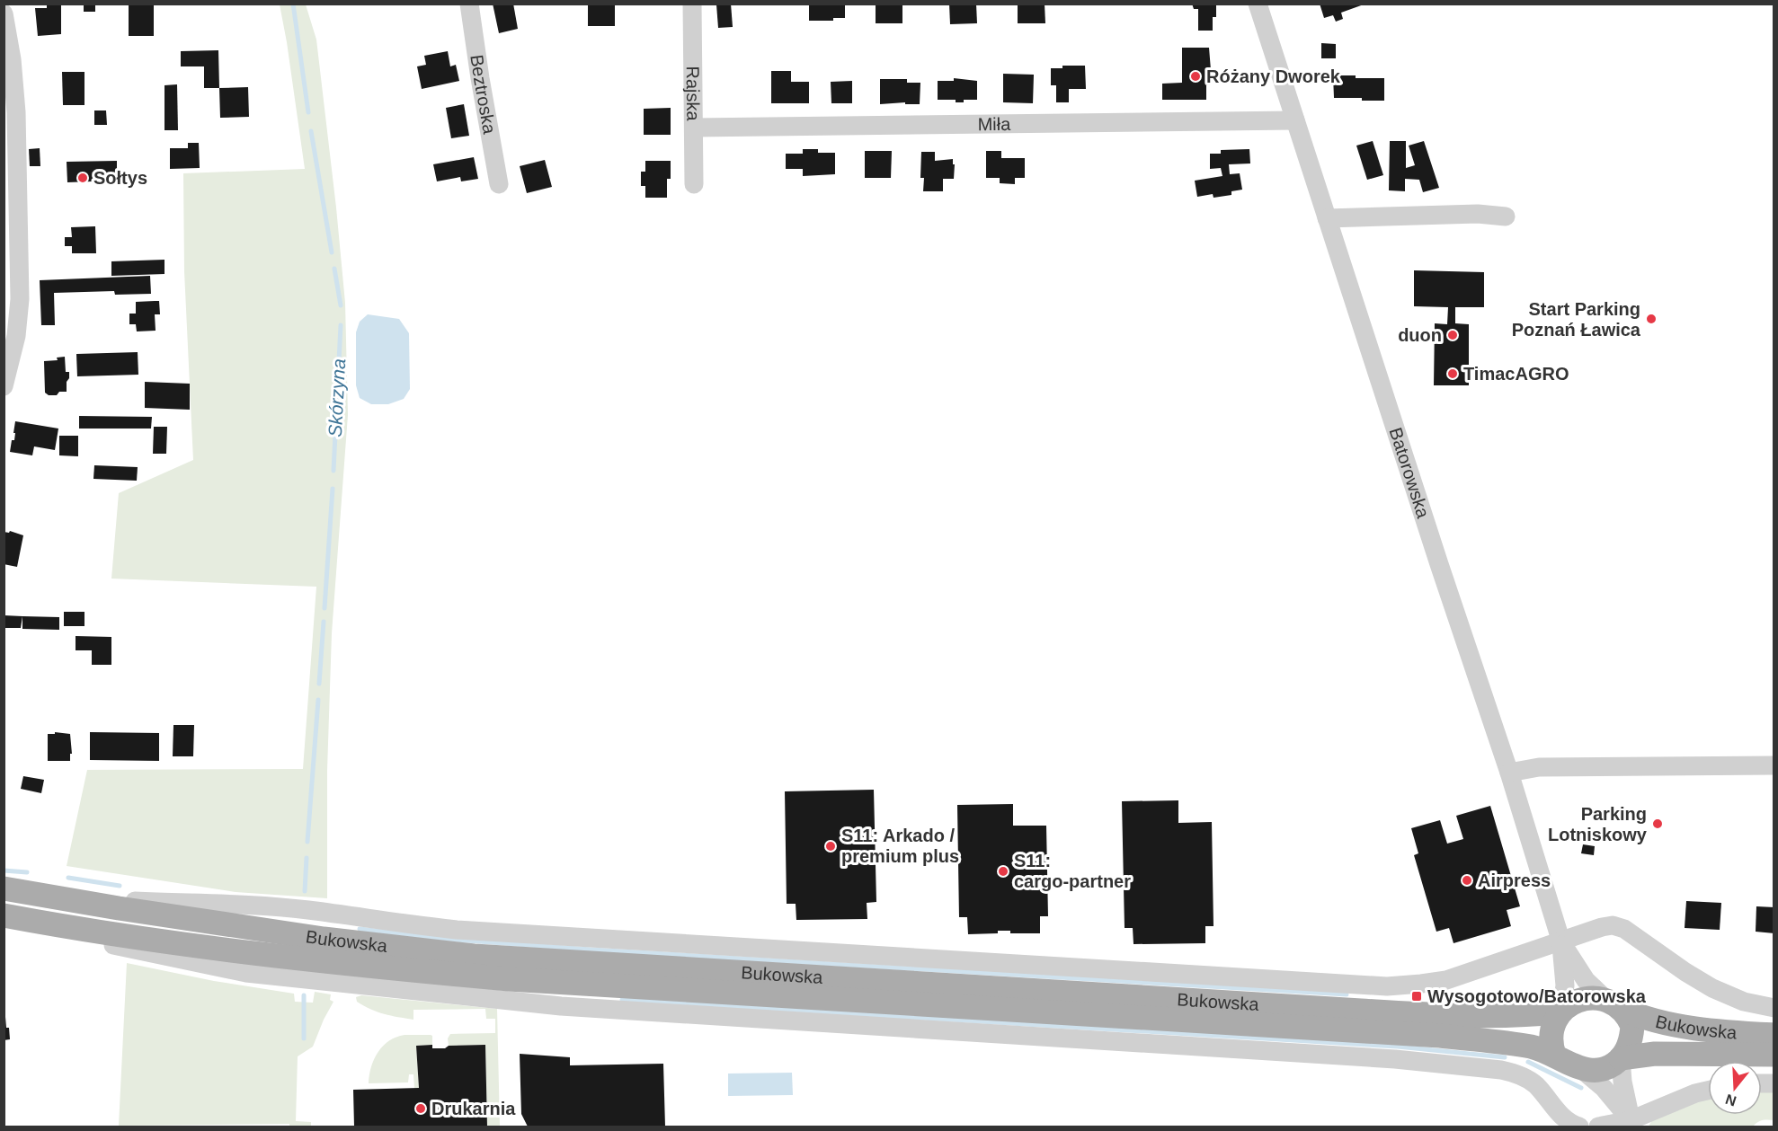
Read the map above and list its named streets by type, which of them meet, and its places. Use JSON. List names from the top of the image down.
{
  "streets": {
    "main road": ["Bukowska"],
    "street": [
      "Beztroska",
      "Rajska",
      "Miła",
      "Batorowska"
    ]
  },
  "crossings": [
    ["Rajska", "Miła"],
    ["Miła", "Batorowska"],
    ["Batorowska", "Bukowska"]
  ],
  "water": ["Skórzyna"],
  "places": {
    "other": [
      "Różany Dworek",
      "Sołtys",
      "Start Parking Poznań Ławica",
      "duon",
      "TimacAGRO",
      "Parking Lotniskowy",
      "S11: Arkado / premium plus",
      "S11: cargo-partner",
      "Airpress",
      "Drukarnia"
    ],
    "transit": ["Wysogotowo/Batorowska"]
  },
  "north": "bottom"
}
